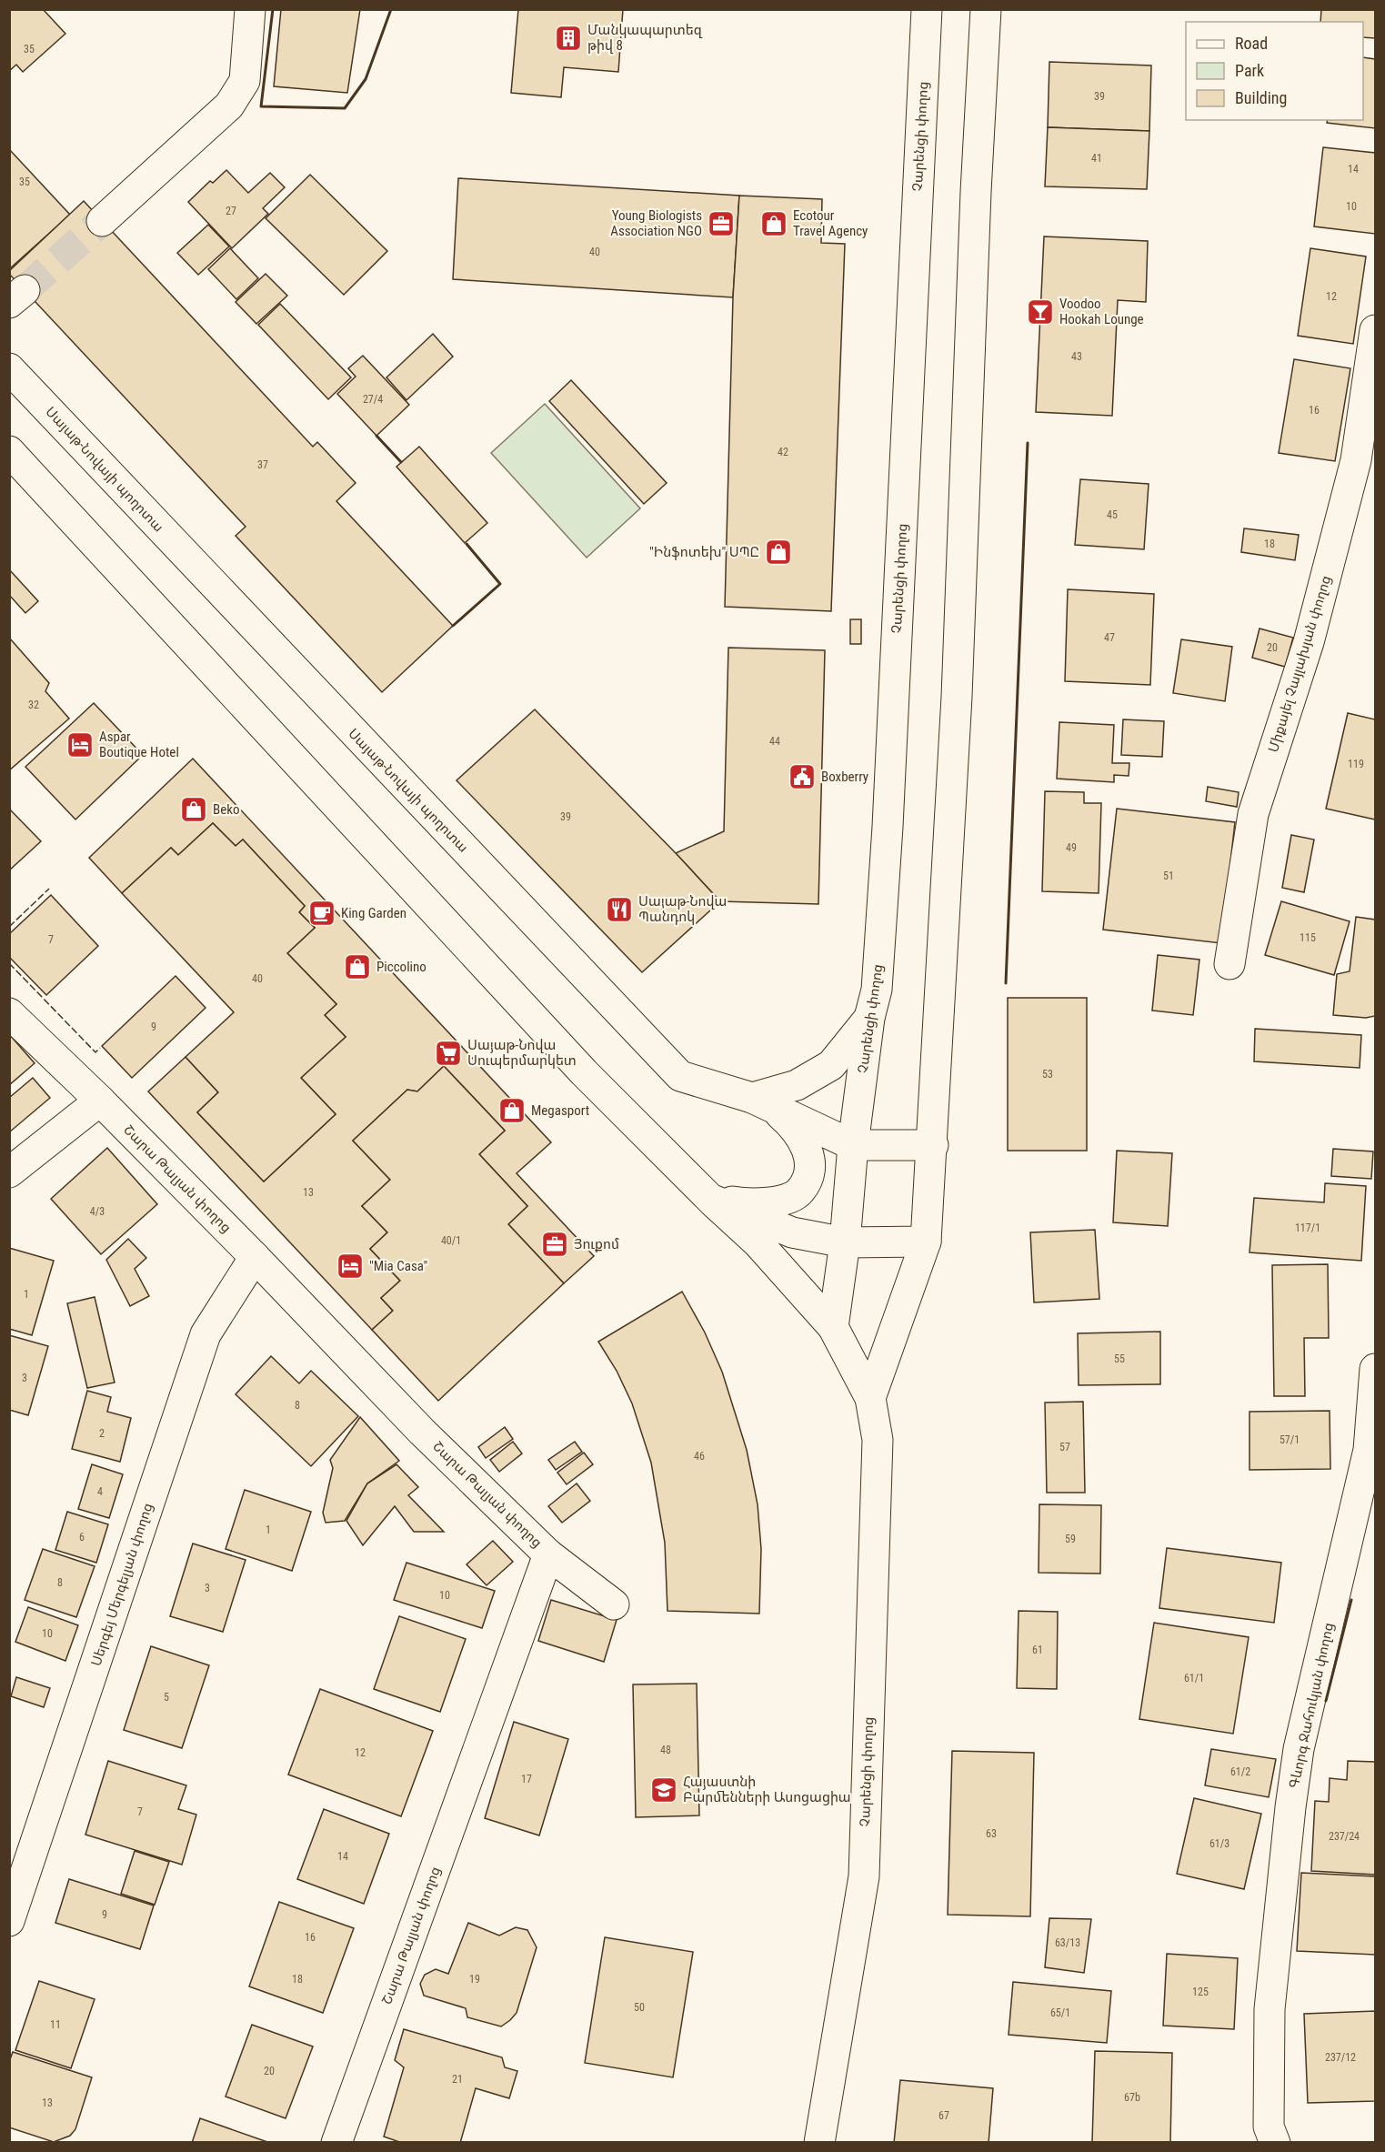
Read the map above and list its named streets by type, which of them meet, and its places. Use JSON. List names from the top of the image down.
{
  "streets": {
    "main road": [
      "Չարենցի փողոց",
      "Սայաթ-Նովայի պողոտա",
      "Միքայել Չայլախյան փողոց",
      "Շարա Թալյան փողոց",
      "Սերգեյ Մերգելյան փողոց",
      "Գևորգ Ջահուկյան փողոց"
    ]
  },
  "crossings": [
    ["Չարենցի փողոց", "Սայաթ-Նովայի պողոտա"],
    ["Շարա Թալյան փողոց", "Սերգեյ Մերգելյան փողոց"]
  ],
  "places": {
    "building": ["Մանկապարտեզ թիվ 8"],
    "office": ["Young Biologists Association NGO", "Յուքոմ"],
    "shop": [
      "Ecotour Travel Agency",
      "\"Ինֆոտեխ\" ՍՊԸ",
      "Beko",
      "Piccolino",
      "Megasport"
    ],
    "bar": ["Voodoo Hookah Lounge"],
    "hotel": ["Aspar Boutique Hotel", "\"Mia Casa\""],
    "public building": ["Boxberry"],
    "restaurant": ["Սայաթ-Նովա Պանդոկ"],
    "cafe": ["King Garden"],
    "supermarket": ["Սայաթ-Նովա Սուպերմարկետ"],
    "school or university": ["Հայաստնի Բարմենների Ասոցացիա"]
  },
  "house_numbers": [
    "35",
    "39",
    "41",
    "14",
    "35",
    "10",
    "27",
    "40",
    "12",
    "43",
    "27/4",
    "16",
    "42",
    "37",
    "45",
    "18",
    "47",
    "20",
    "32",
    "44",
    "119",
    "39",
    "49",
    "51",
    "115",
    "7",
    "40",
    "9",
    "53",
    "13",
    "4/3",
    "117/1",
    "40/1",
    "1",
    "55",
    "3",
    "8",
    "2",
    "57/1",
    "57",
    "46",
    "4",
    "1",
    "6",
    "59",
    "8",
    "3",
    "10",
    "10",
    "61",
    "61/1",
    "5",
    "48",
    "12",
    "61/2",
    "17",
    "7",
    "63",
    "237/24",
    "61/3",
    "14",
    "9",
    "16",
    "63/13",
    "18",
    "19",
    "125",
    "50",
    "65/1",
    "11",
    "237/12",
    "20",
    "21",
    "67b",
    "13",
    "67"
  ],
  "legend": ["Road", "Park", "Building"]
}
